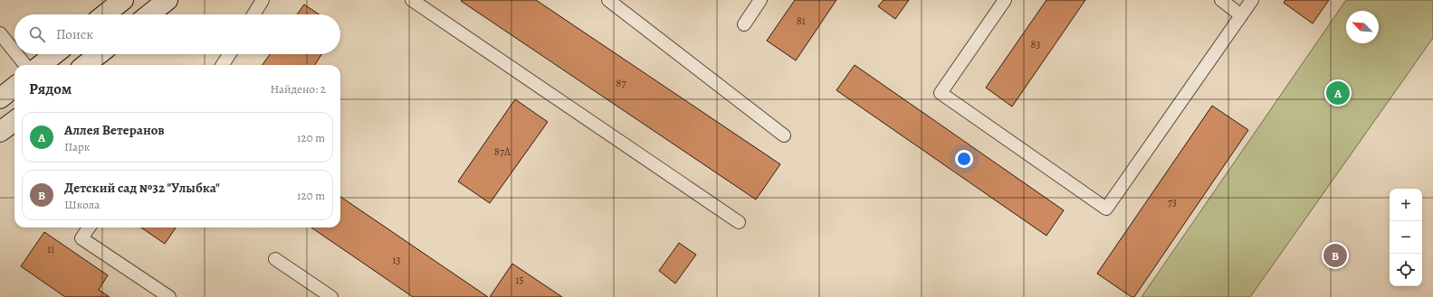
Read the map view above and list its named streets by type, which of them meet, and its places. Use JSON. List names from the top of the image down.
{
  "house_numbers": [
    "81",
    "83",
    "87",
    "87А",
    "73",
    "11",
    "13",
    "15"
  ],
  "north": "top left",
  "page": {
    "search": "Поиск",
    "heading": ["Рядом", "Найдено: 2"],
    "pins": ["A", "B"],
    "list": [
      {
        "mark": "A",
        "name": "Аллея Ветеранов",
        "note": "Парк",
        "value": "120 m"
      },
      {
        "mark": "B",
        "name": "Детский сад №32 \"Улыбка\"",
        "note": "Школа",
        "value": "120 m"
      }
    ],
    "map_buttons": ["+", "−"]
  }
}
